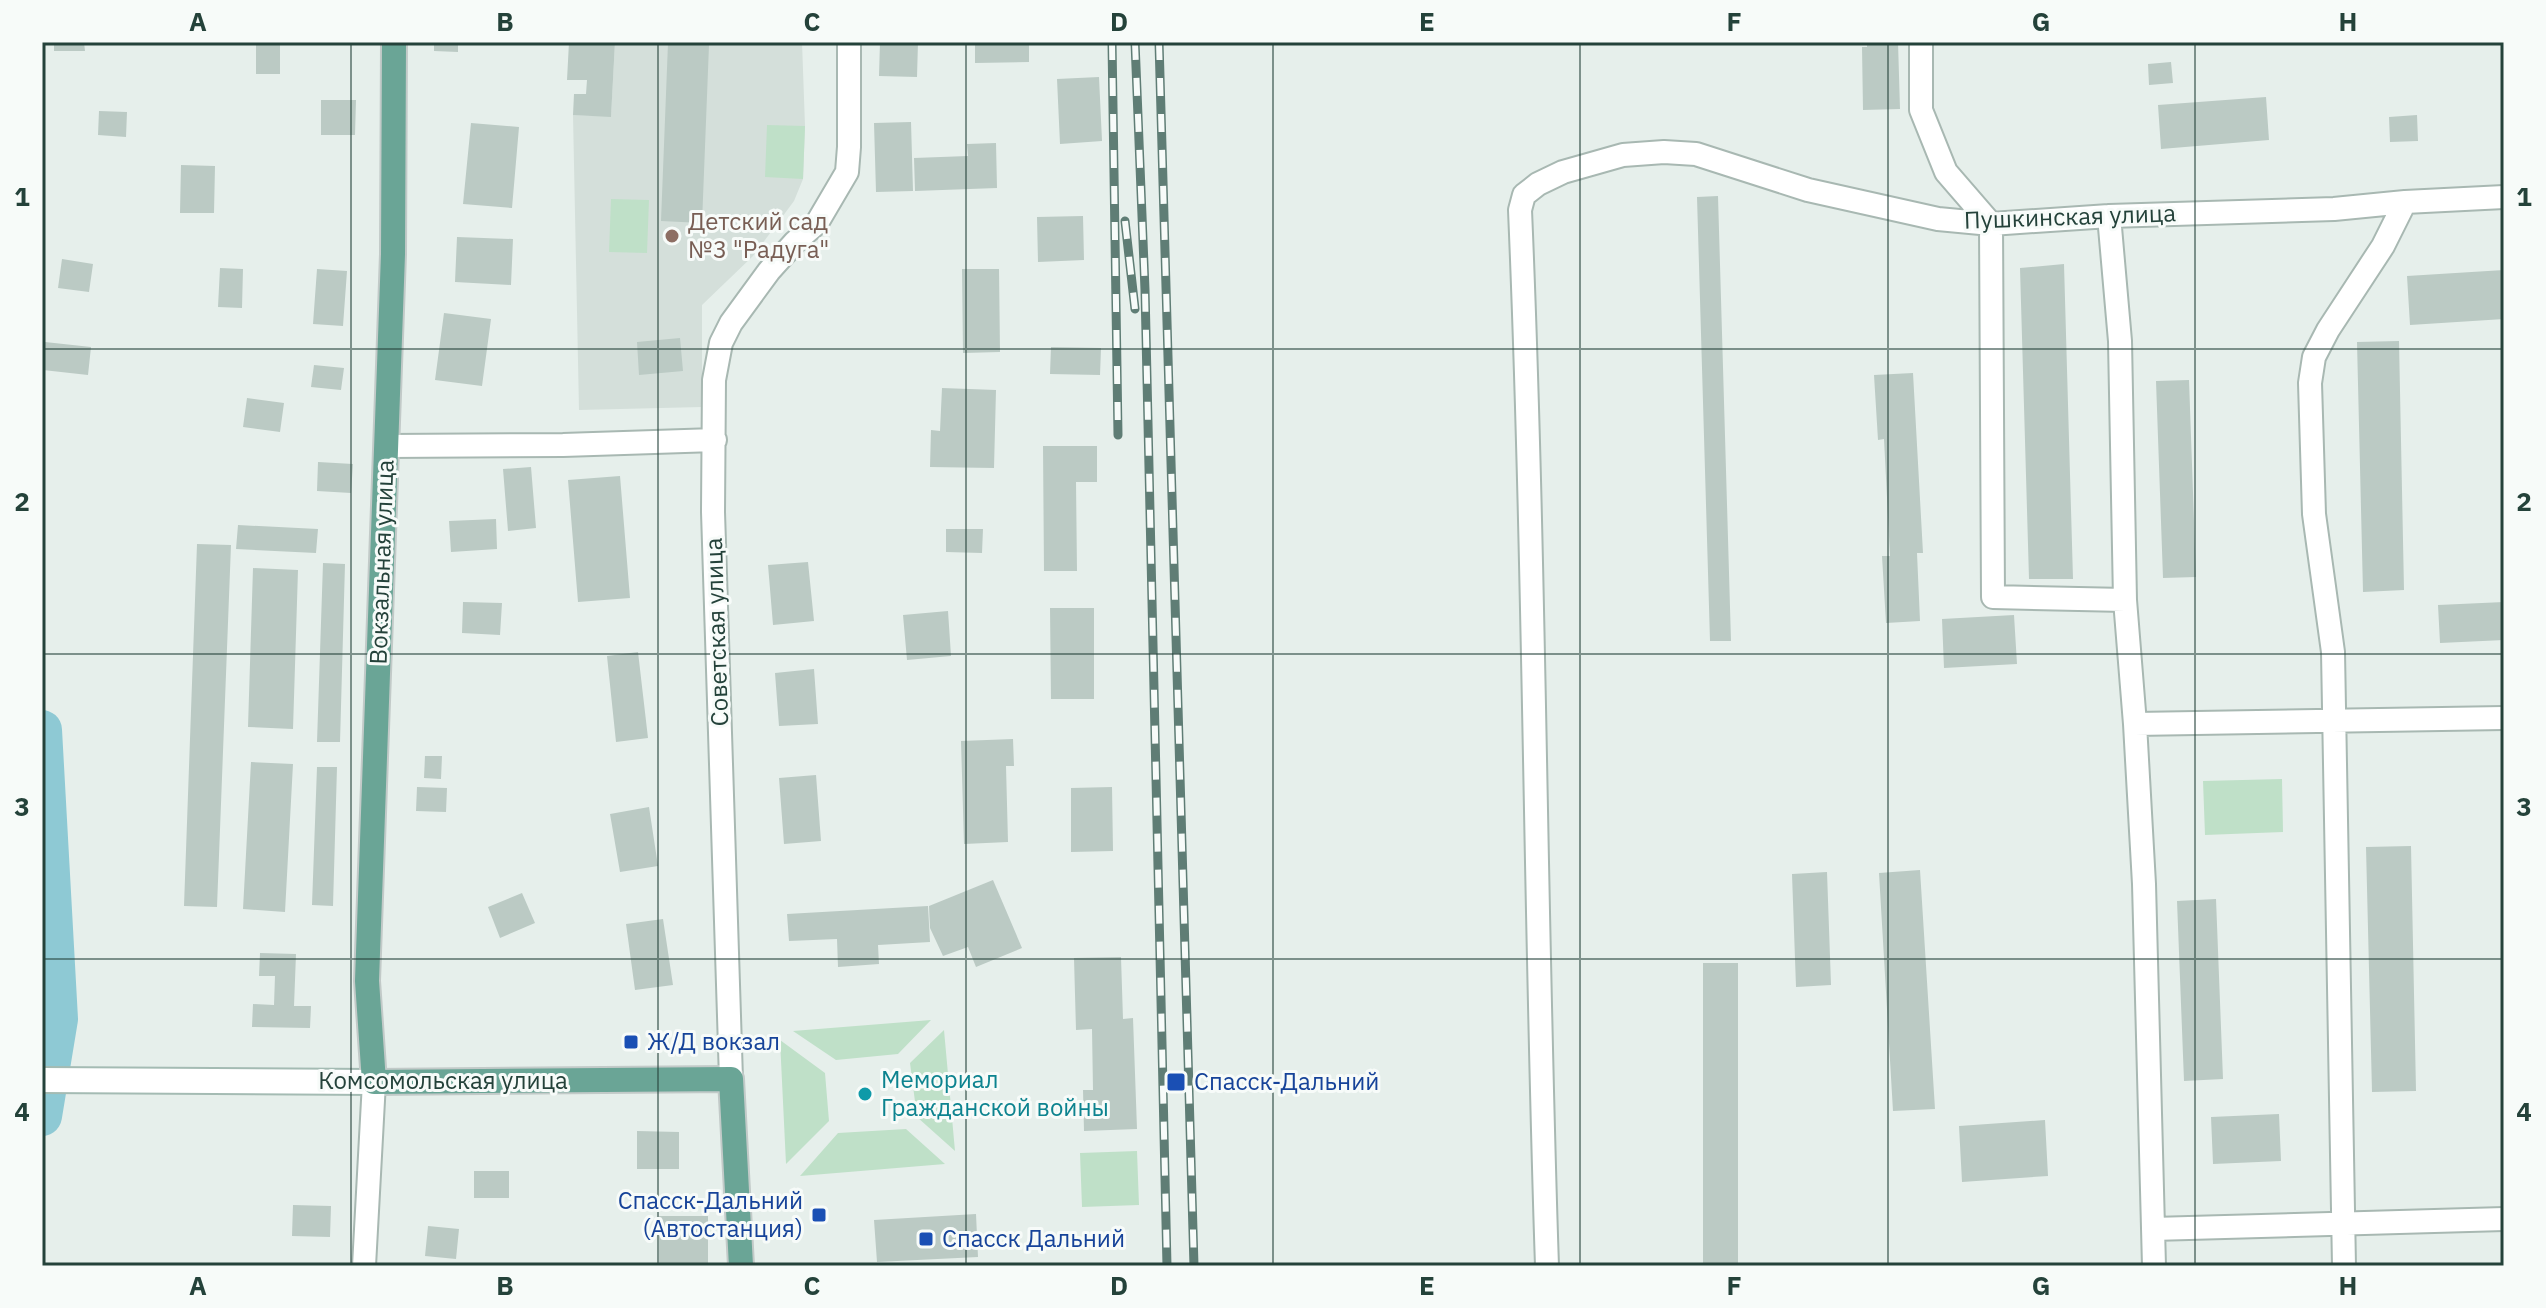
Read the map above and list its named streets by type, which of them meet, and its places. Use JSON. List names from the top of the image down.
{
  "streets": {
    "main road": ["Вокзальная улица", "Советская улица", "Комсомольская улица"],
    "street": ["Пушкинская улица"]
  },
  "crossings": [
    ["Вокзальная улица", "Комсомольская улица"],
    ["Советская улица", "Комсомольская улица"]
  ],
  "places": {
    "other": ["Детский сад №3 \"Радуга\"", "Мемориал Гражданской войны"],
    "transit": [
      "Ж/Д вокзал",
      "Спасск-Дальний",
      "Спасск-Дальний (Автостанция)",
      "Спасск Дальний"
    ]
  },
  "grid": {
    "columns": [
      "A",
      "B",
      "C",
      "D",
      "E",
      "F",
      "G",
      "H"
    ],
    "rows": [
      "1",
      "2",
      "3",
      "4"
    ]
  }
}
